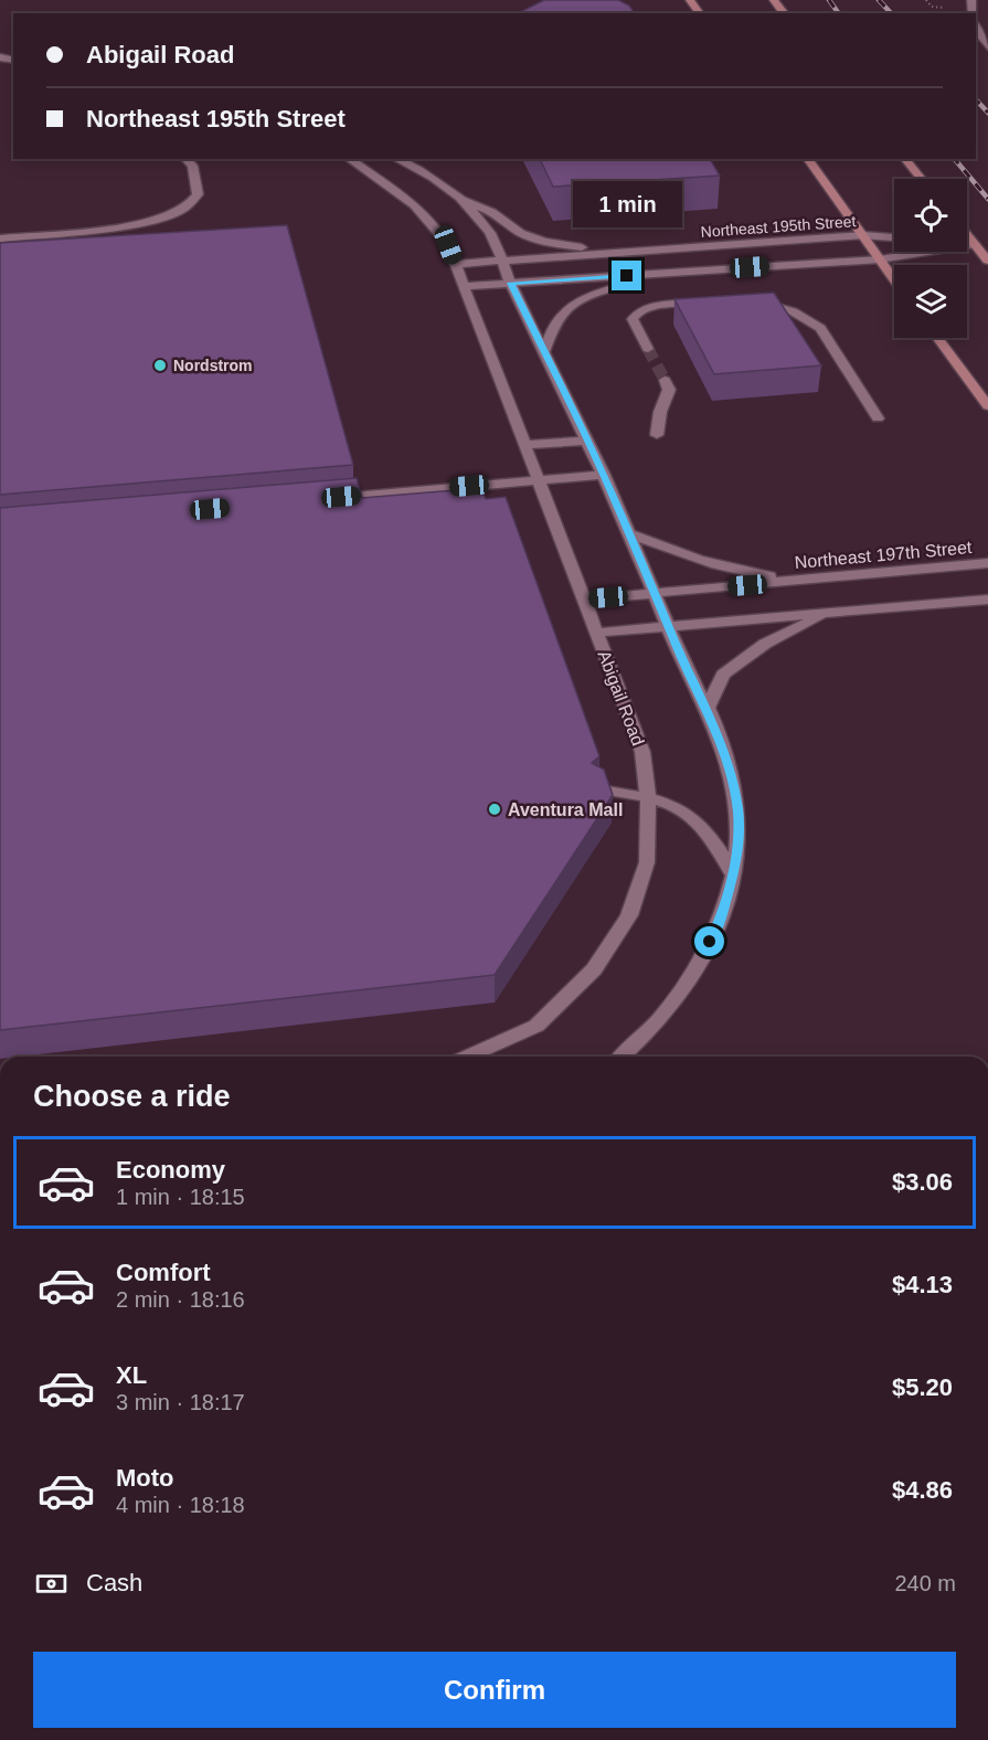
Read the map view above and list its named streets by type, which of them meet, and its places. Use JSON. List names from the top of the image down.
{
  "streets": {
    "street": ["Northeast 195th Street", "Northeast 197th Street", "Abigail Road"]
  },
  "crossings": [
    ["Northeast 195th Street", "Abigail Road"],
    ["Northeast 197th Street", "Abigail Road"]
  ],
  "places": ["Nordstrom", "Aventura Mall"],
  "page": {
    "banner": ["Abigail Road", "Northeast 195th Street"],
    "bubble": "1 min",
    "heading": "Choose a ride",
    "list": [
      {
        "name": "Economy",
        "note": "1 min · 18:15",
        "value": "$3.06"
      },
      {
        "name": "Comfort",
        "note": "2 min · 18:16",
        "value": "$4.13"
      },
      {
        "name": "XL",
        "note": "3 min · 18:17",
        "value": "$5.20"
      },
      {
        "name": "Moto",
        "note": "4 min · 18:18",
        "value": "$4.86"
      }
    ],
    "pay": ["Cash", "240 m"],
    "buttons": "Confirm"
  }
}
